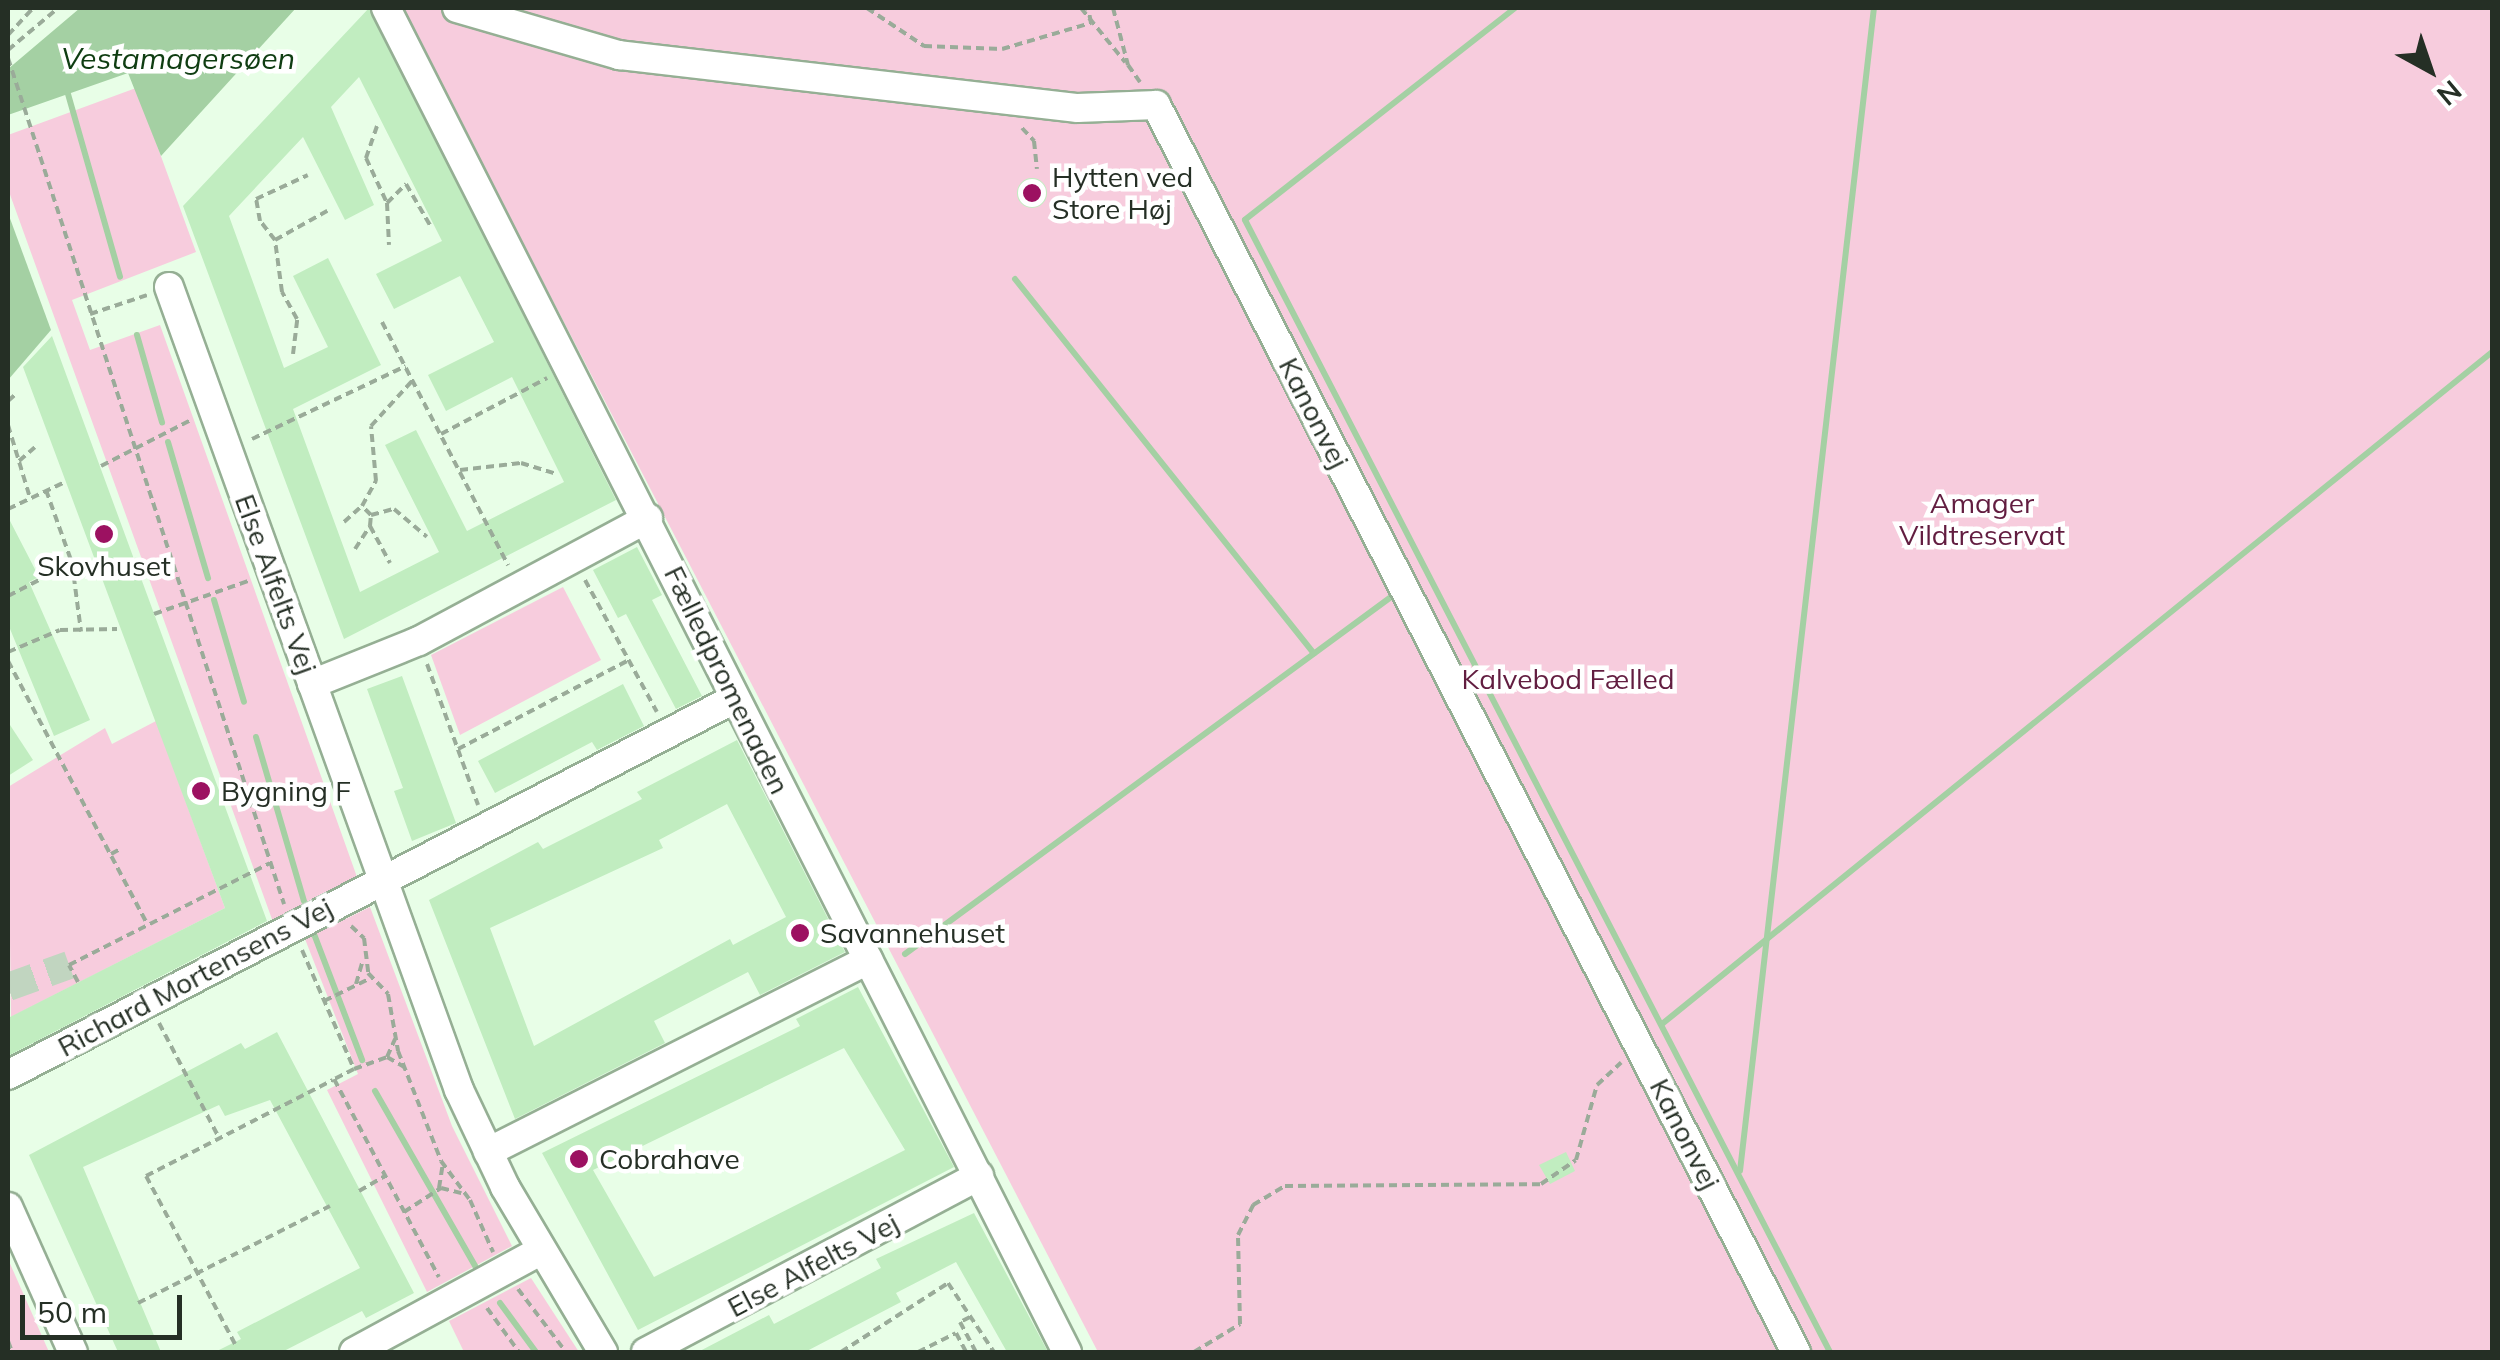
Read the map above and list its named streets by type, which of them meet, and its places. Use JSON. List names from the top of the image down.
{
  "streets": {
    "street": [
      "Kanonvej",
      "Else Alfelts Vej",
      "Fælledpromenaden",
      "Richard Mortensens Vej"
    ]
  },
  "crossings": [
    ["Else Alfelts Vej", "Fælledpromenaden"],
    ["Else Alfelts Vej", "Richard Mortensens Vej"]
  ],
  "water": ["Vestamagersøen"],
  "parks": ["Amager Vildtreservat", "Kalvebod Fælled"],
  "places": [
    "Hytten ved Store Høj",
    "Skovhuset",
    "Bygning F",
    "Savannehuset",
    "Cobrahave"
  ],
  "scale_bar": "50 m",
  "north": "bottom right"
}
